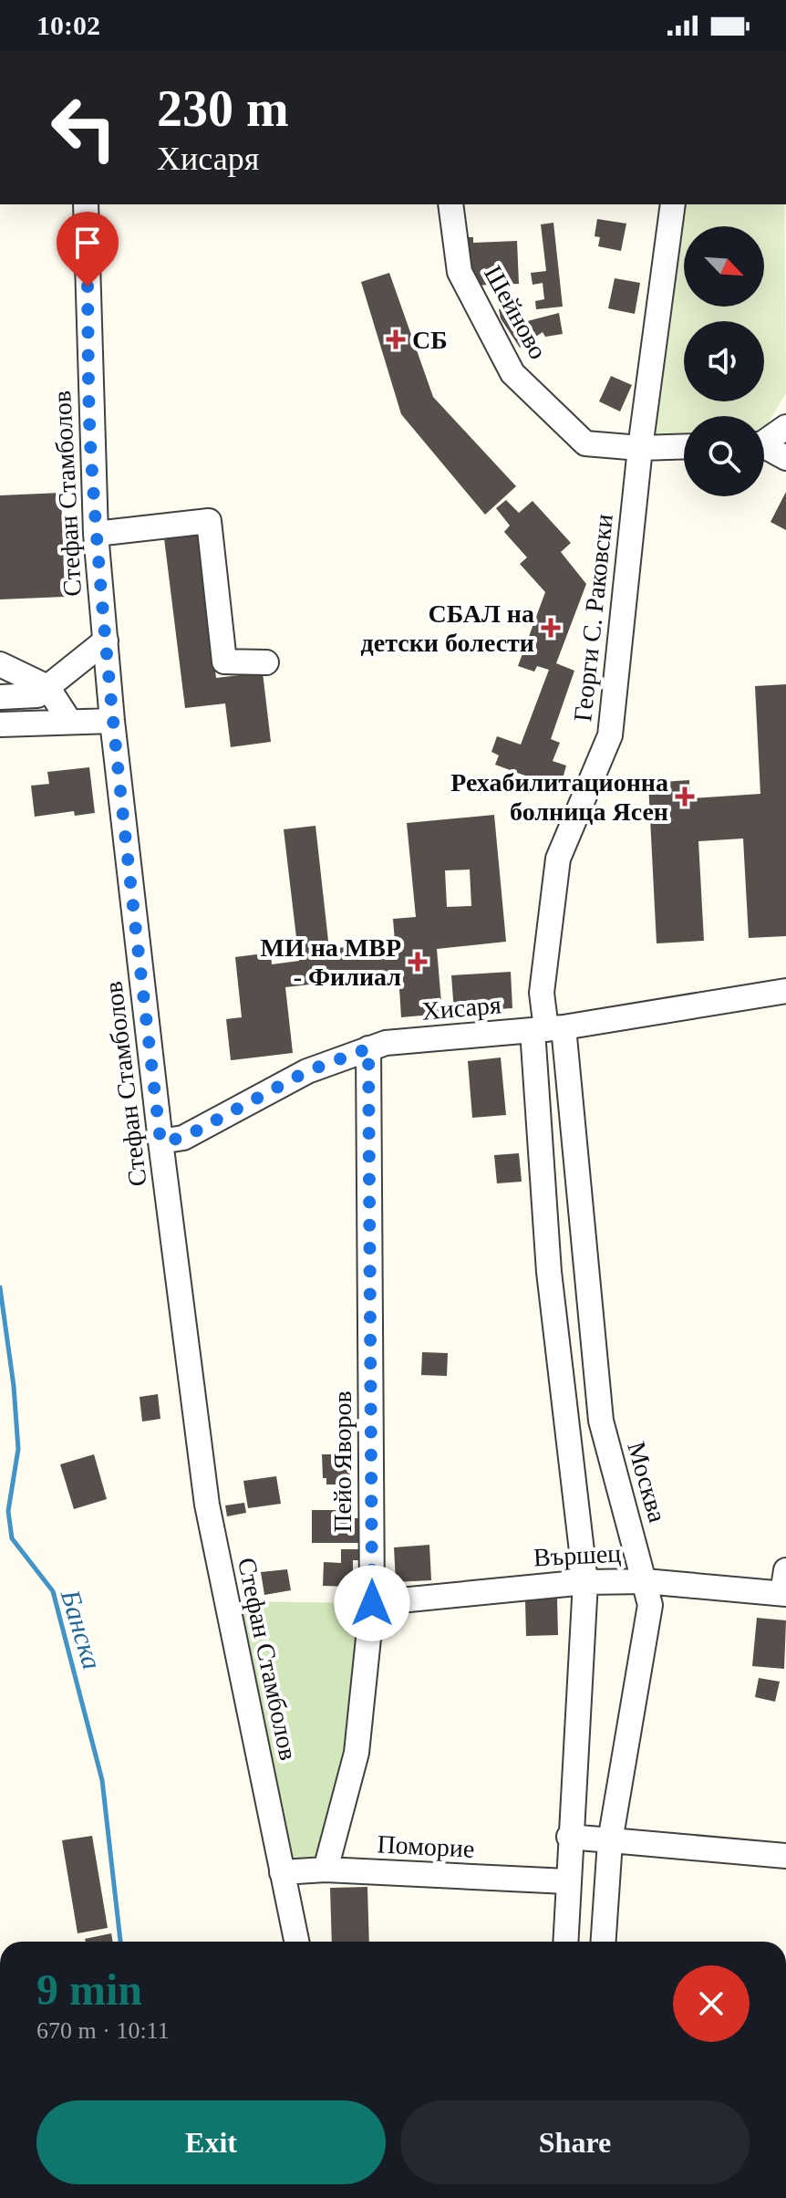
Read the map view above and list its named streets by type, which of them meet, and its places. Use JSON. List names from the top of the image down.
{
  "streets": {
    "street": [
      "Шейново",
      "Стефан Стамболов",
      "Георги С. Раковски",
      "Хисаря",
      "Пейо Яворов",
      "Москва",
      "Вършец",
      "Поморие"
    ]
  },
  "crossings": [
    ["Шейново", "Георги С. Раковски"],
    ["Стефан Стамболов", "Хисаря"],
    ["Стефан Стамболов", "Поморие"],
    ["Георги С. Раковски", "Хисаря"],
    ["Георги С. Раковски", "Москва"],
    ["Хисаря", "Пейо Яворов"],
    ["Хисаря", "Москва"],
    ["Пейо Яворов", "Вършец"],
    ["Пейо Яворов", "Поморие"],
    ["Москва", "Вършец"]
  ],
  "water": ["Банска"],
  "places": {
    "health": [
      "СБ",
      "СБАЛ на детски болести",
      "Рехабилитационна болница Ясен",
      "МИ на МВР - Филиал"
    ]
  },
  "north": "bottom right",
  "page": {
    "status": "10:02",
    "turn": ["230 m", "Хисаря"],
    "heading": ["9 min", "670 m · 10:11"],
    "buttons": ["Exit", "Share"]
  }
}
